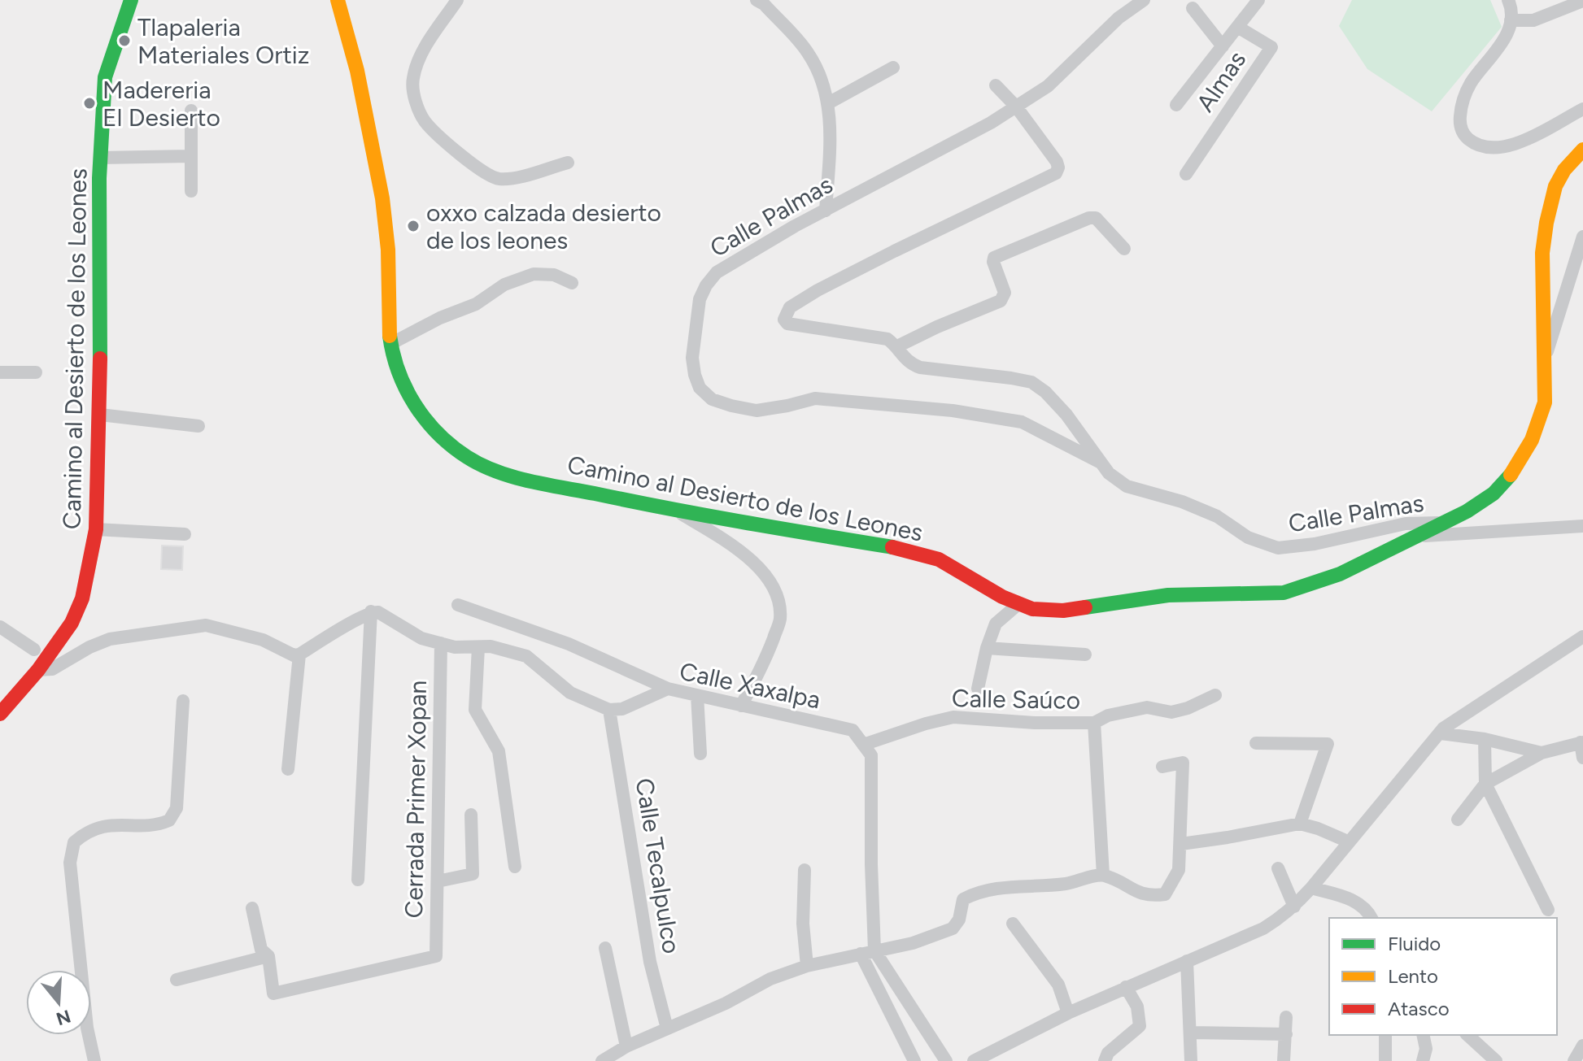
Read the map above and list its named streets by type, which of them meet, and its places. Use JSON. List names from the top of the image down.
{
  "streets": {
    "main road": ["Camino al Desierto de los Leones"],
    "street": [
      "Almas",
      "Calle Palmas",
      "Calle Xaxalpa",
      "Calle Saúco",
      "Cerrada Primer Xopan",
      "Calle Tecalpulco"
    ]
  },
  "crossings": [
    ["Calle Palmas", "Camino al Desierto de los Leones"],
    ["Calle Xaxalpa", "Calle Saúco"],
    ["Calle Xaxalpa", "Calle Tecalpulco"]
  ],
  "places": ["Tlapaleria Materiales Ortiz", "Madereria El Desierto", "oxxo calzada desierto de los leones"],
  "legend": ["Fluido", "Lento", "Atasco"],
  "north": "bottom"
}
